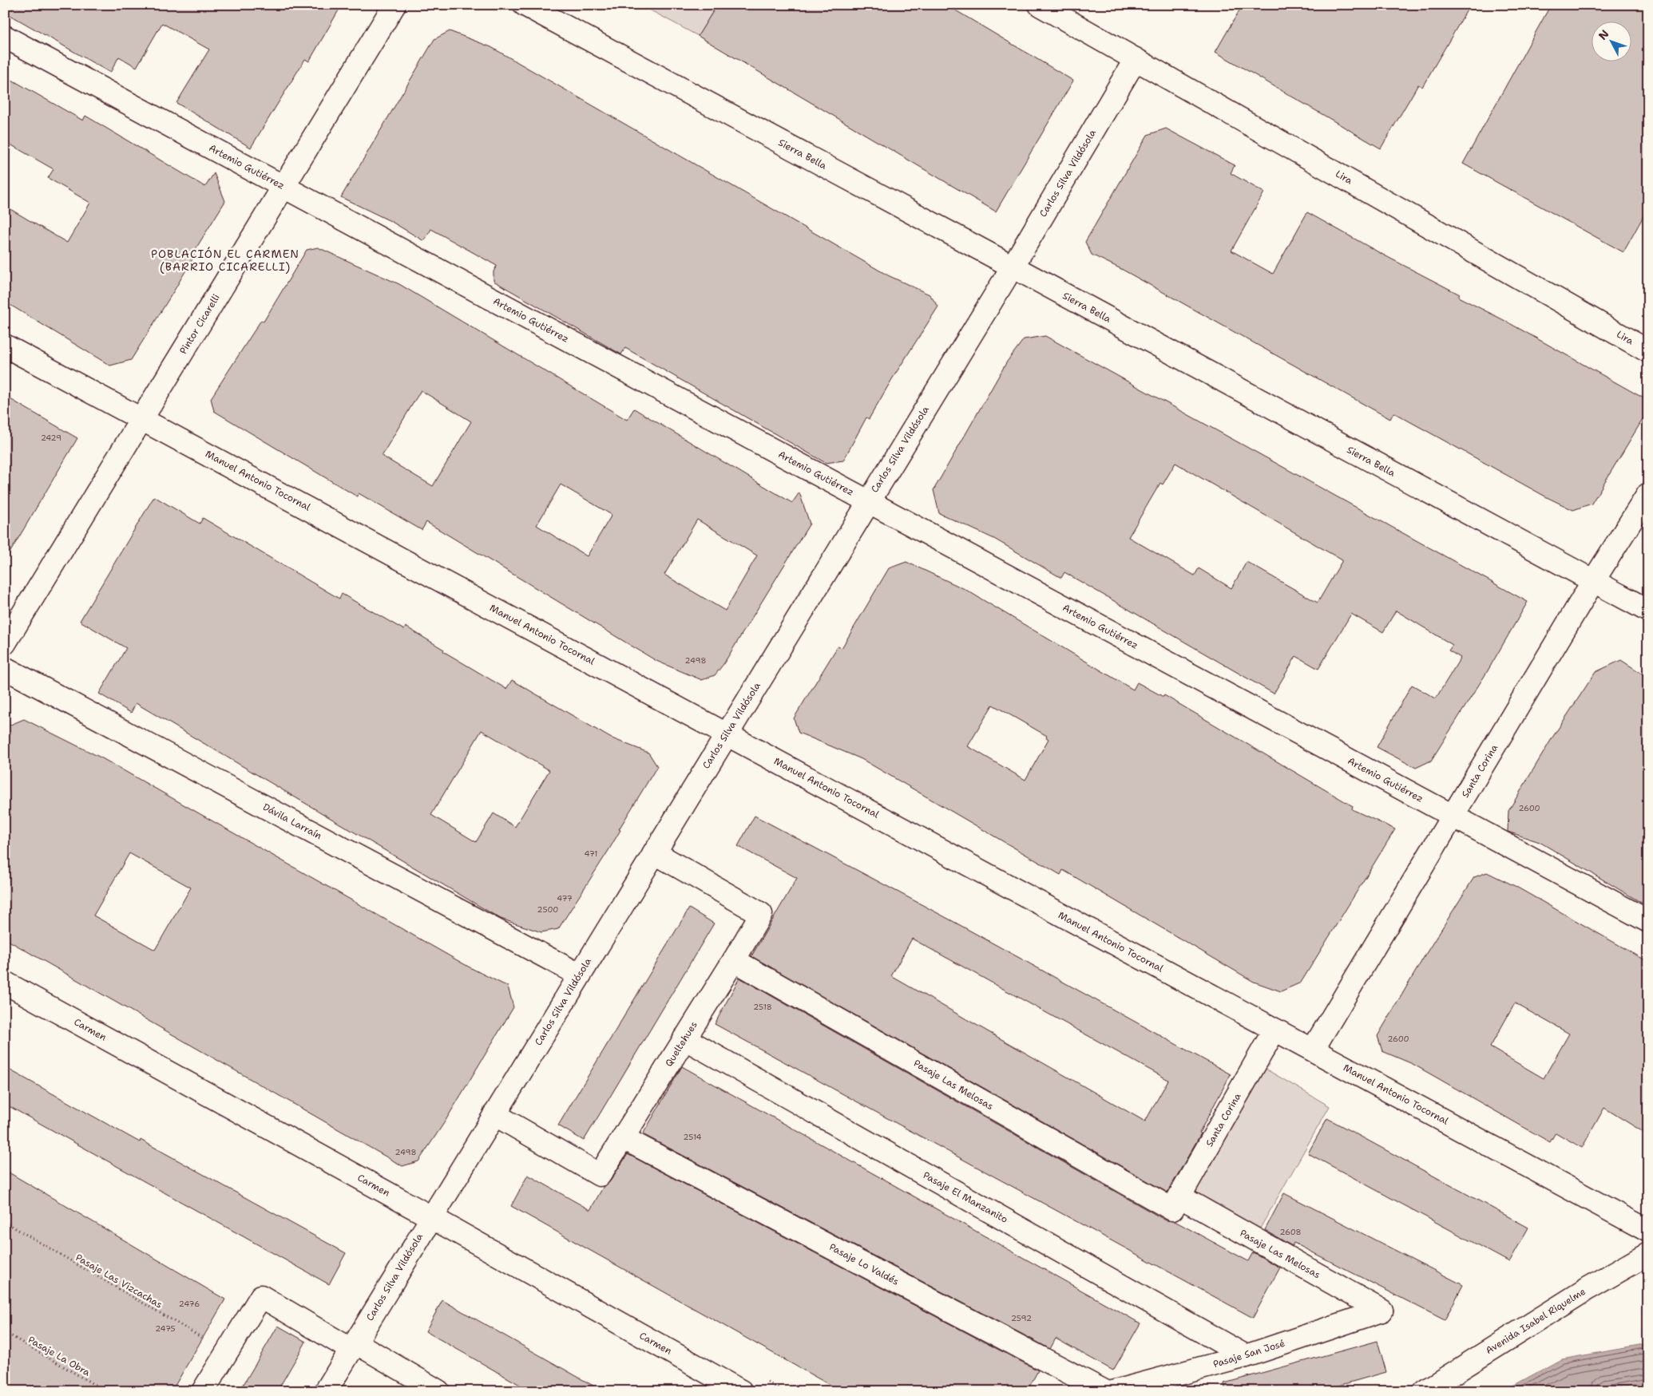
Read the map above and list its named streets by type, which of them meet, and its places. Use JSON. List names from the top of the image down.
{
  "streets": {
    "street": [
      "Sierra Bella",
      "Artemio Gutiérrez",
      "Carlos Silva Vildósola",
      "Lira",
      "Pintor Cicarelli",
      "Manuel Antonio Tocornal",
      "Santa Corina",
      "Dávila Larraín",
      "Carmen",
      "Queltehues",
      "Pasaje Las Melosas",
      "Pasaje El Manzanito",
      "Pasaje Lo Valdés",
      "Avenida Isabel Riquelme",
      "Pasaje San José"
    ],
    "path": ["Pasaje Las Vizcachas", "Pasaje La Obra"]
  },
  "crossings": [
    ["Sierra Bella", "Carlos Silva Vildósola"],
    ["Sierra Bella", "Santa Corina"],
    ["Artemio Gutiérrez", "Carlos Silva Vildósola"],
    ["Artemio Gutiérrez", "Pintor Cicarelli"],
    ["Artemio Gutiérrez", "Santa Corina"],
    ["Carlos Silva Vildósola", "Lira"],
    ["Carlos Silva Vildósola", "Manuel Antonio Tocornal"],
    ["Carlos Silva Vildósola", "Dávila Larraín"],
    ["Carlos Silva Vildósola", "Carmen"],
    ["Carlos Silva Vildósola", "Queltehues"],
    ["Pintor Cicarelli", "Manuel Antonio Tocornal"],
    ["Manuel Antonio Tocornal", "Santa Corina"],
    ["Santa Corina", "Pasaje Las Melosas"],
    ["Queltehues", "Pasaje Las Melosas"],
    ["Queltehues", "Pasaje El Manzanito"],
    ["Queltehues", "Pasaje Lo Valdés"],
    ["Pasaje Las Melosas", "Pasaje San José"],
    ["Pasaje El Manzanito", "Pasaje San José"]
  ],
  "districts": ["POBLACIÓN EL CARMEN (BARRIO CICARELLI)"],
  "house_numbers": [
    "2429",
    "2498",
    "2600",
    "471",
    "477",
    "2500",
    "2518",
    "2600",
    "2514",
    "2498",
    "2608",
    "2476",
    "2592",
    "2475"
  ],
  "north": "top left"
}
